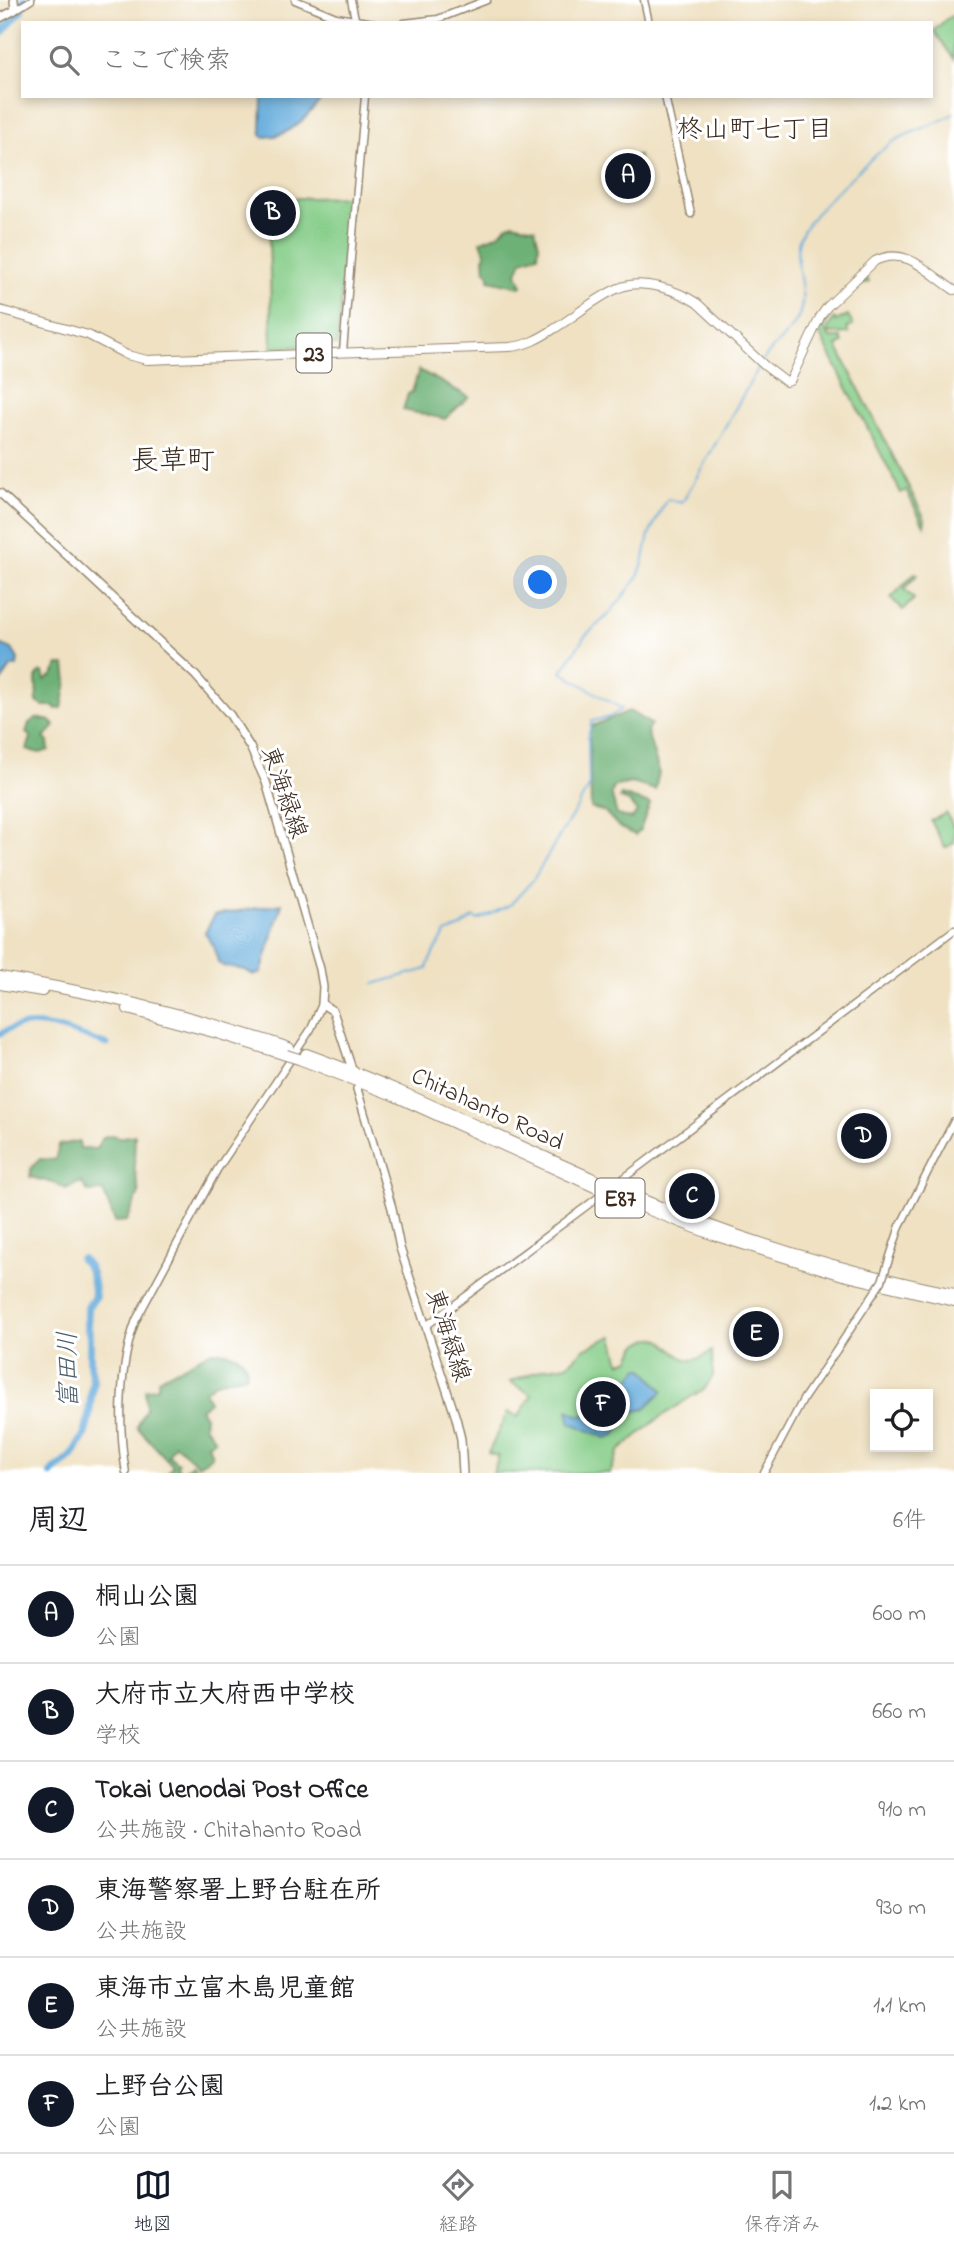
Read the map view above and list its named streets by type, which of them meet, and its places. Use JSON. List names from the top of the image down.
{
  "streets": {
    "highway": ["Chitahanto Road", "E87"],
    "main road": ["23", "東海緑線"]
  },
  "districts": ["柊山町七丁目", "長草町"],
  "water": ["富田川"],
  "page": {
    "search": "ここで検索",
    "pins": [
      "A",
      "B",
      "D",
      "C",
      "E",
      "F"
    ],
    "heading": ["周辺", "6件"],
    "list": [
      {
        "mark": "A",
        "name": "桐山公園",
        "note": "公園",
        "value": "600 m"
      },
      {
        "mark": "B",
        "name": "大府市立大府西中学校",
        "note": "学校",
        "value": "660 m"
      },
      {
        "mark": "C",
        "name": "Tokai Uenodai Post Office",
        "note": "公共施設 · Chitahanto Road",
        "value": "910 m"
      },
      {
        "mark": "D",
        "name": "東海警察署上野台駐在所",
        "note": "公共施設",
        "value": "930 m"
      },
      {
        "mark": "E",
        "name": "東海市立富木島児童館",
        "note": "公共施設",
        "value": "1.1 km"
      },
      {
        "mark": "F",
        "name": "上野台公園",
        "note": "公園",
        "value": "1.2 km"
      }
    ],
    "nav": ["地図", "経路", "保存済み"]
  }
}
